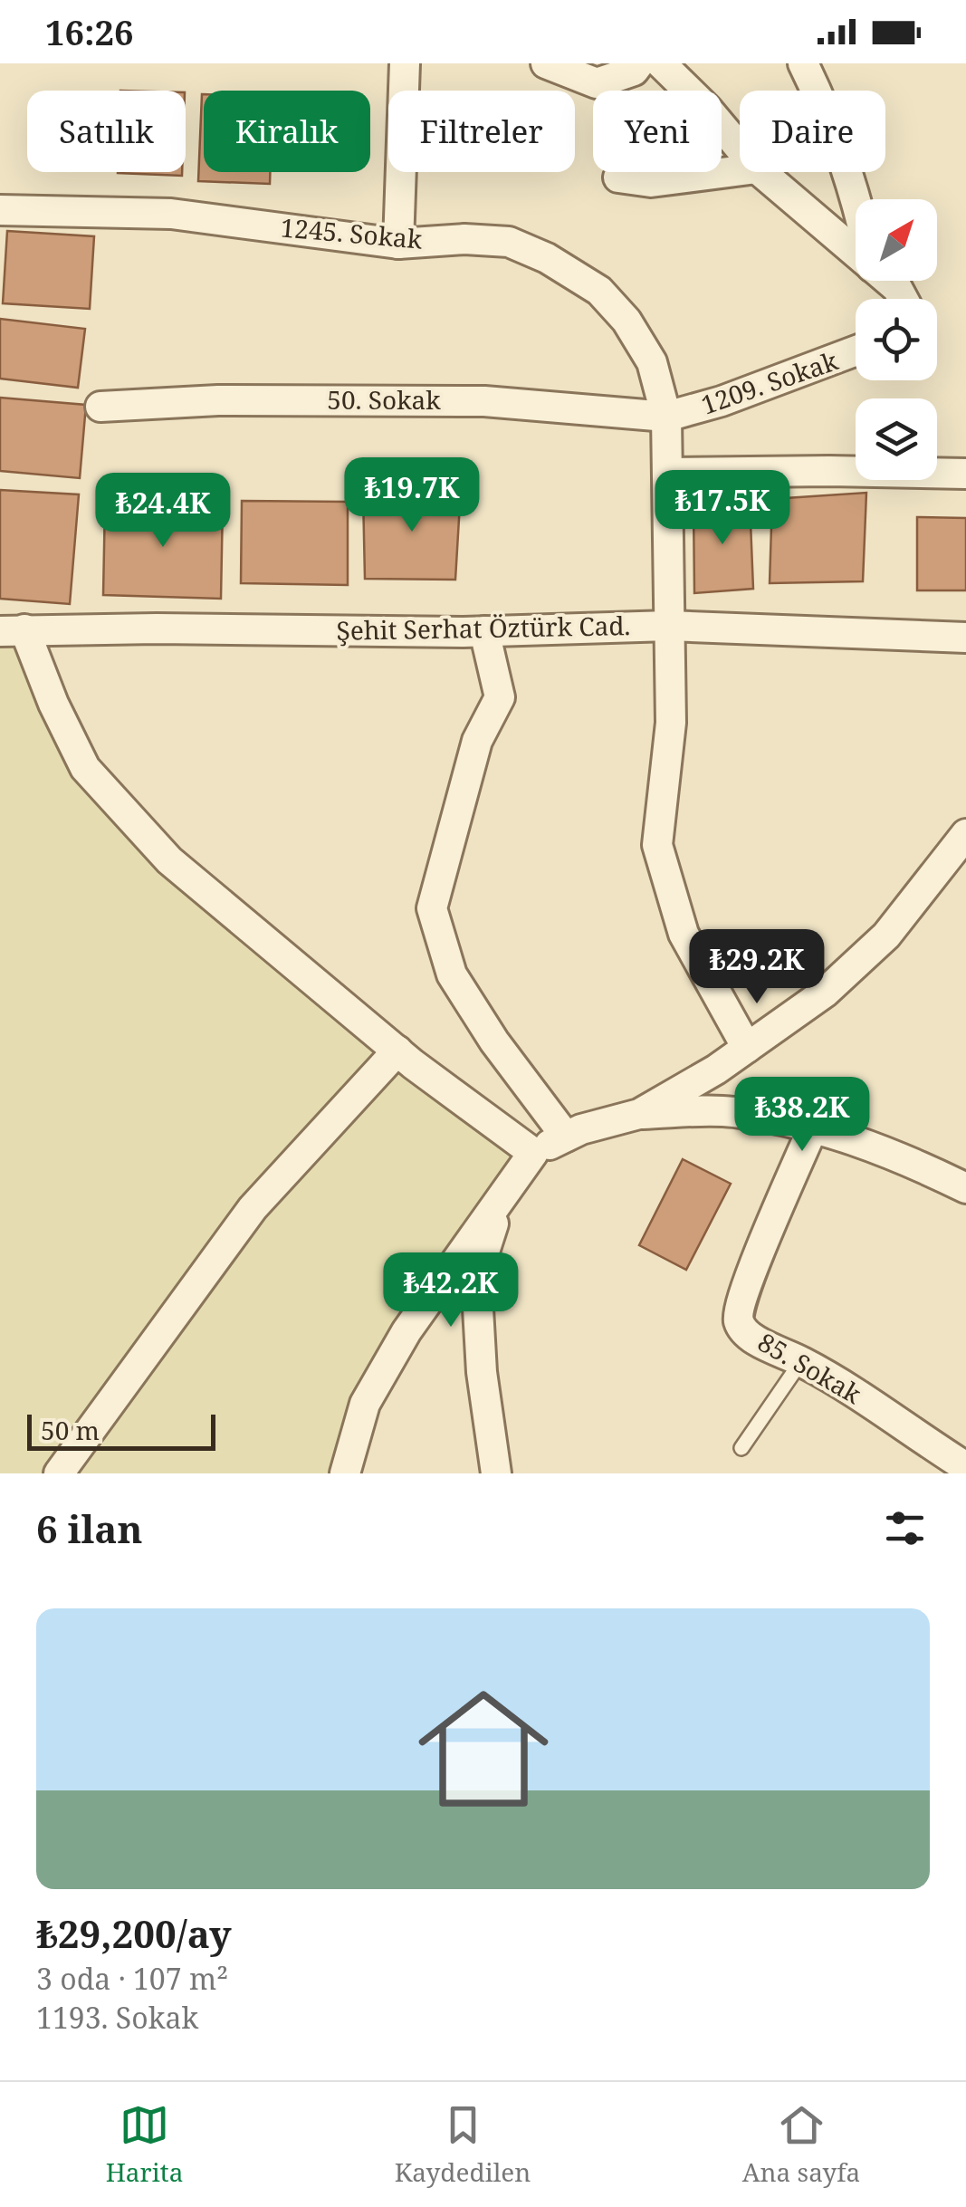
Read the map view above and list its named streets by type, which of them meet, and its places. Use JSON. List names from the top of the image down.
{
  "streets": {
    "street": [
      "1245. Sokak",
      "1209. Sokak",
      "50. Sokak",
      "Şehit Serhat Öztürk Cad.",
      "85. Sokak"
    ]
  },
  "crossings": [
    ["1245. Sokak", "1209. Sokak"],
    ["1245. Sokak", "50. Sokak"],
    ["1245. Sokak", "Şehit Serhat Öztürk Cad."],
    ["1209. Sokak", "50. Sokak"]
  ],
  "scale_bar": "50 m",
  "north": "top right",
  "page": {
    "status": "16:26",
    "chip": [
      "Satılık",
      "Kiralık",
      "Filtreler",
      "Yeni",
      "Daire"
    ],
    "price": [
      "₺19.7K",
      "₺17.5K",
      "₺24.4K",
      "₺29.2K",
      "₺38.2K",
      "₺42.2K"
    ],
    "scale": "50 m",
    "heading": "6 ilan",
    "list": [
      {
        "name": "₺29,200/ay",
        "note": "3 oda · 107 m² · 1193. Sokak"
      }
    ],
    "tabs": ["Harita", "Kaydedilen", "Ana sayfa"]
  }
}
